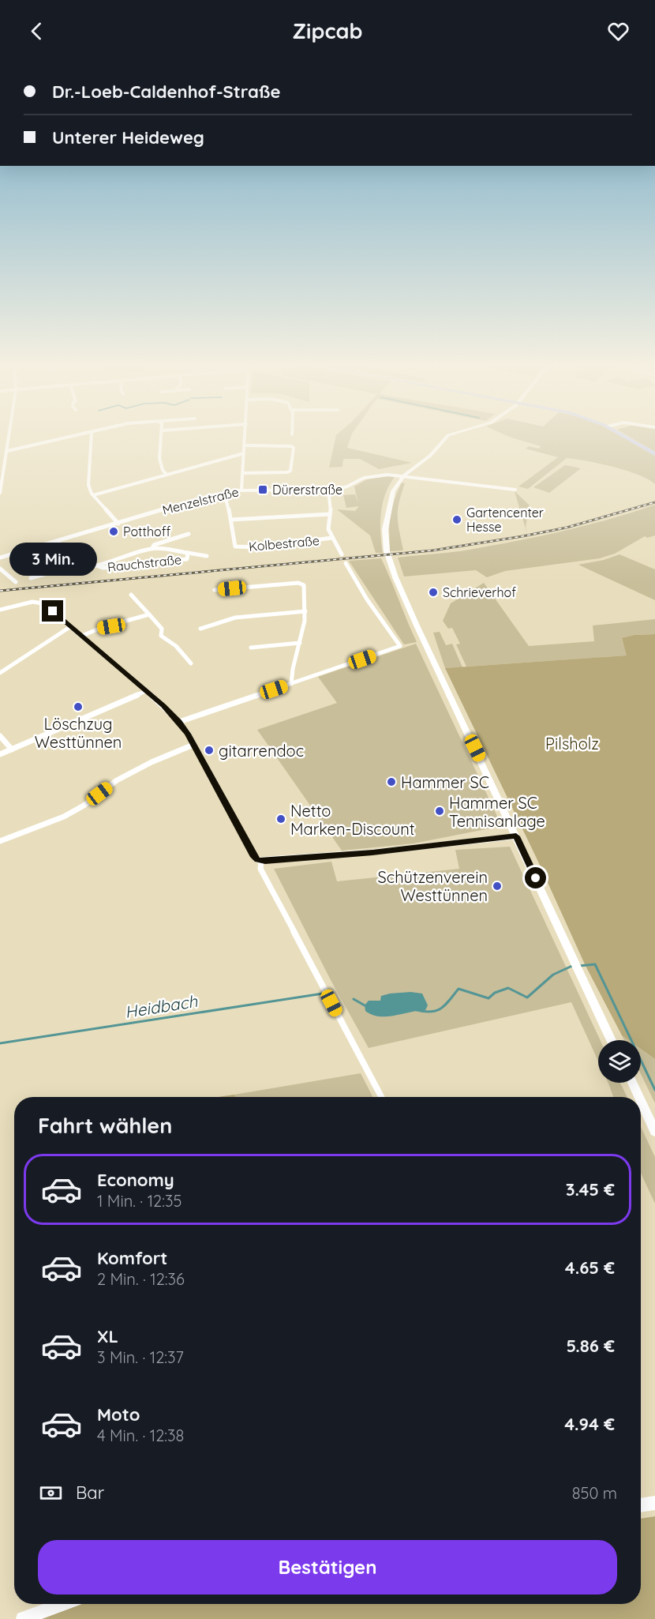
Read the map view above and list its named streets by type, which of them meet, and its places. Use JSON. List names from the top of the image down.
{
  "streets": {
    "street": ["Menzelstraße", "Kolbestraße", "Rauchstraße"]
  },
  "water": ["Heidbach"],
  "parks": ["Pilsholz"],
  "places": {
    "transit": ["Dürerstraße"],
    "other": [
      "Gartencenter Hesse",
      "Potthoff",
      "Schrieverhof",
      "Löschzug Westtünnen",
      "gitarrendoc",
      "Hammer SC",
      "Hammer SC Tennisanlage",
      "Netto Marken-Discount",
      "Schützenverein Westtünnen"
    ]
  },
  "page": {
    "header": "Zipcab",
    "banner": ["Dr.-Loeb-Caldenhof-Straße", "Unterer Heideweg"],
    "bubble": "3 Min.",
    "heading": "Fahrt wählen",
    "list": [
      {
        "name": "Economy",
        "note": "1 Min. · 12:35",
        "value": "3.45 €"
      },
      {
        "name": "Komfort",
        "note": "2 Min. · 12:36",
        "value": "4.65 €"
      },
      {
        "name": "XL",
        "note": "3 Min. · 12:37",
        "value": "5.86 €"
      },
      {
        "name": "Moto",
        "note": "4 Min. · 12:38",
        "value": "4.94 €"
      }
    ],
    "pay": ["Bar", "850 m"],
    "buttons": "Bestätigen"
  }
}
